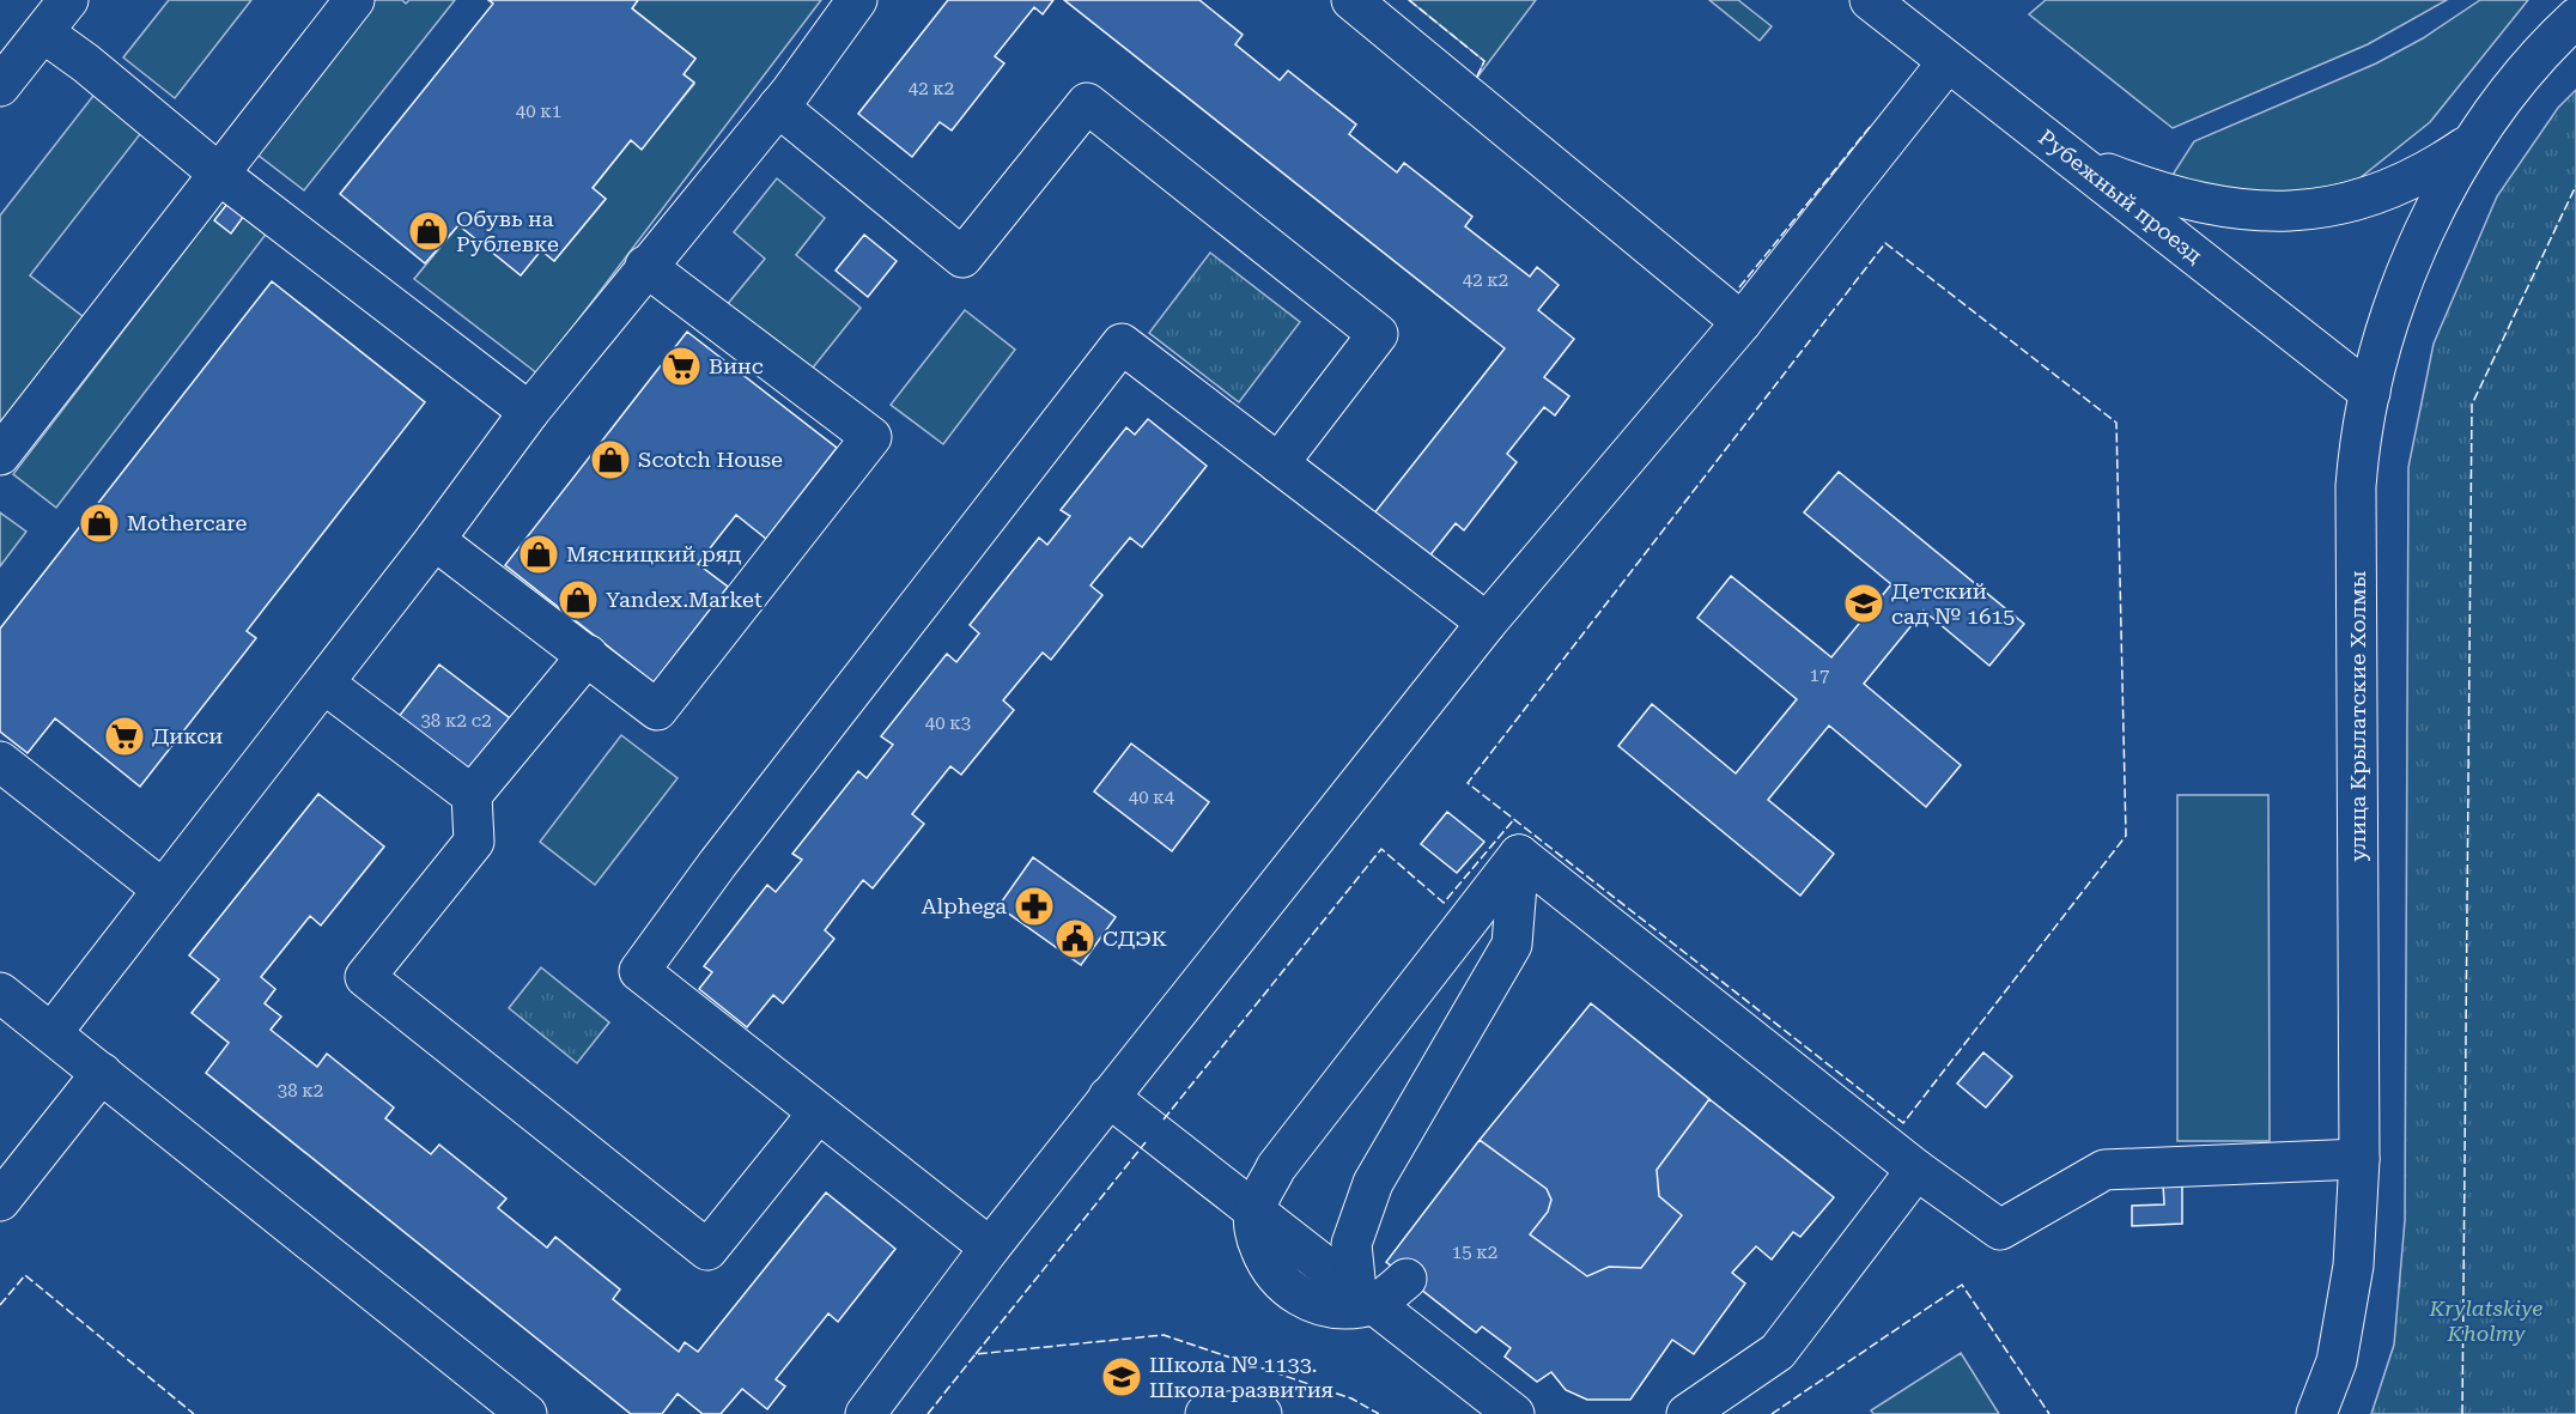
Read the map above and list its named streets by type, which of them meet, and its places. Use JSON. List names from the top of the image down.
{
  "streets": {
    "street": ["Рубежный проезд", "улица Крылатские Холмы"]
  },
  "crossings": [
    ["Рубежный проезд", "улица Крылатские Холмы"]
  ],
  "parks": ["Krylatskiye Kholmy"],
  "places": {
    "shop": [
      "Обувь на Рублевке",
      "Scotch House",
      "Mothercare",
      "Мясницкий ряд",
      "Yandex.Market"
    ],
    "supermarket": ["Винс", "Дикси"],
    "school or university": ["Детский сад № 1615", "Школа № 1133. Школа развития"],
    "pharmacy": ["Alphega"],
    "public building": ["СДЭК"]
  },
  "house_numbers": [
    "42 к2",
    "40 к1",
    "42 к2",
    "17",
    "38 к2 с2",
    "40 к3",
    "40 к4",
    "38 к2",
    "15 к2"
  ]
}
